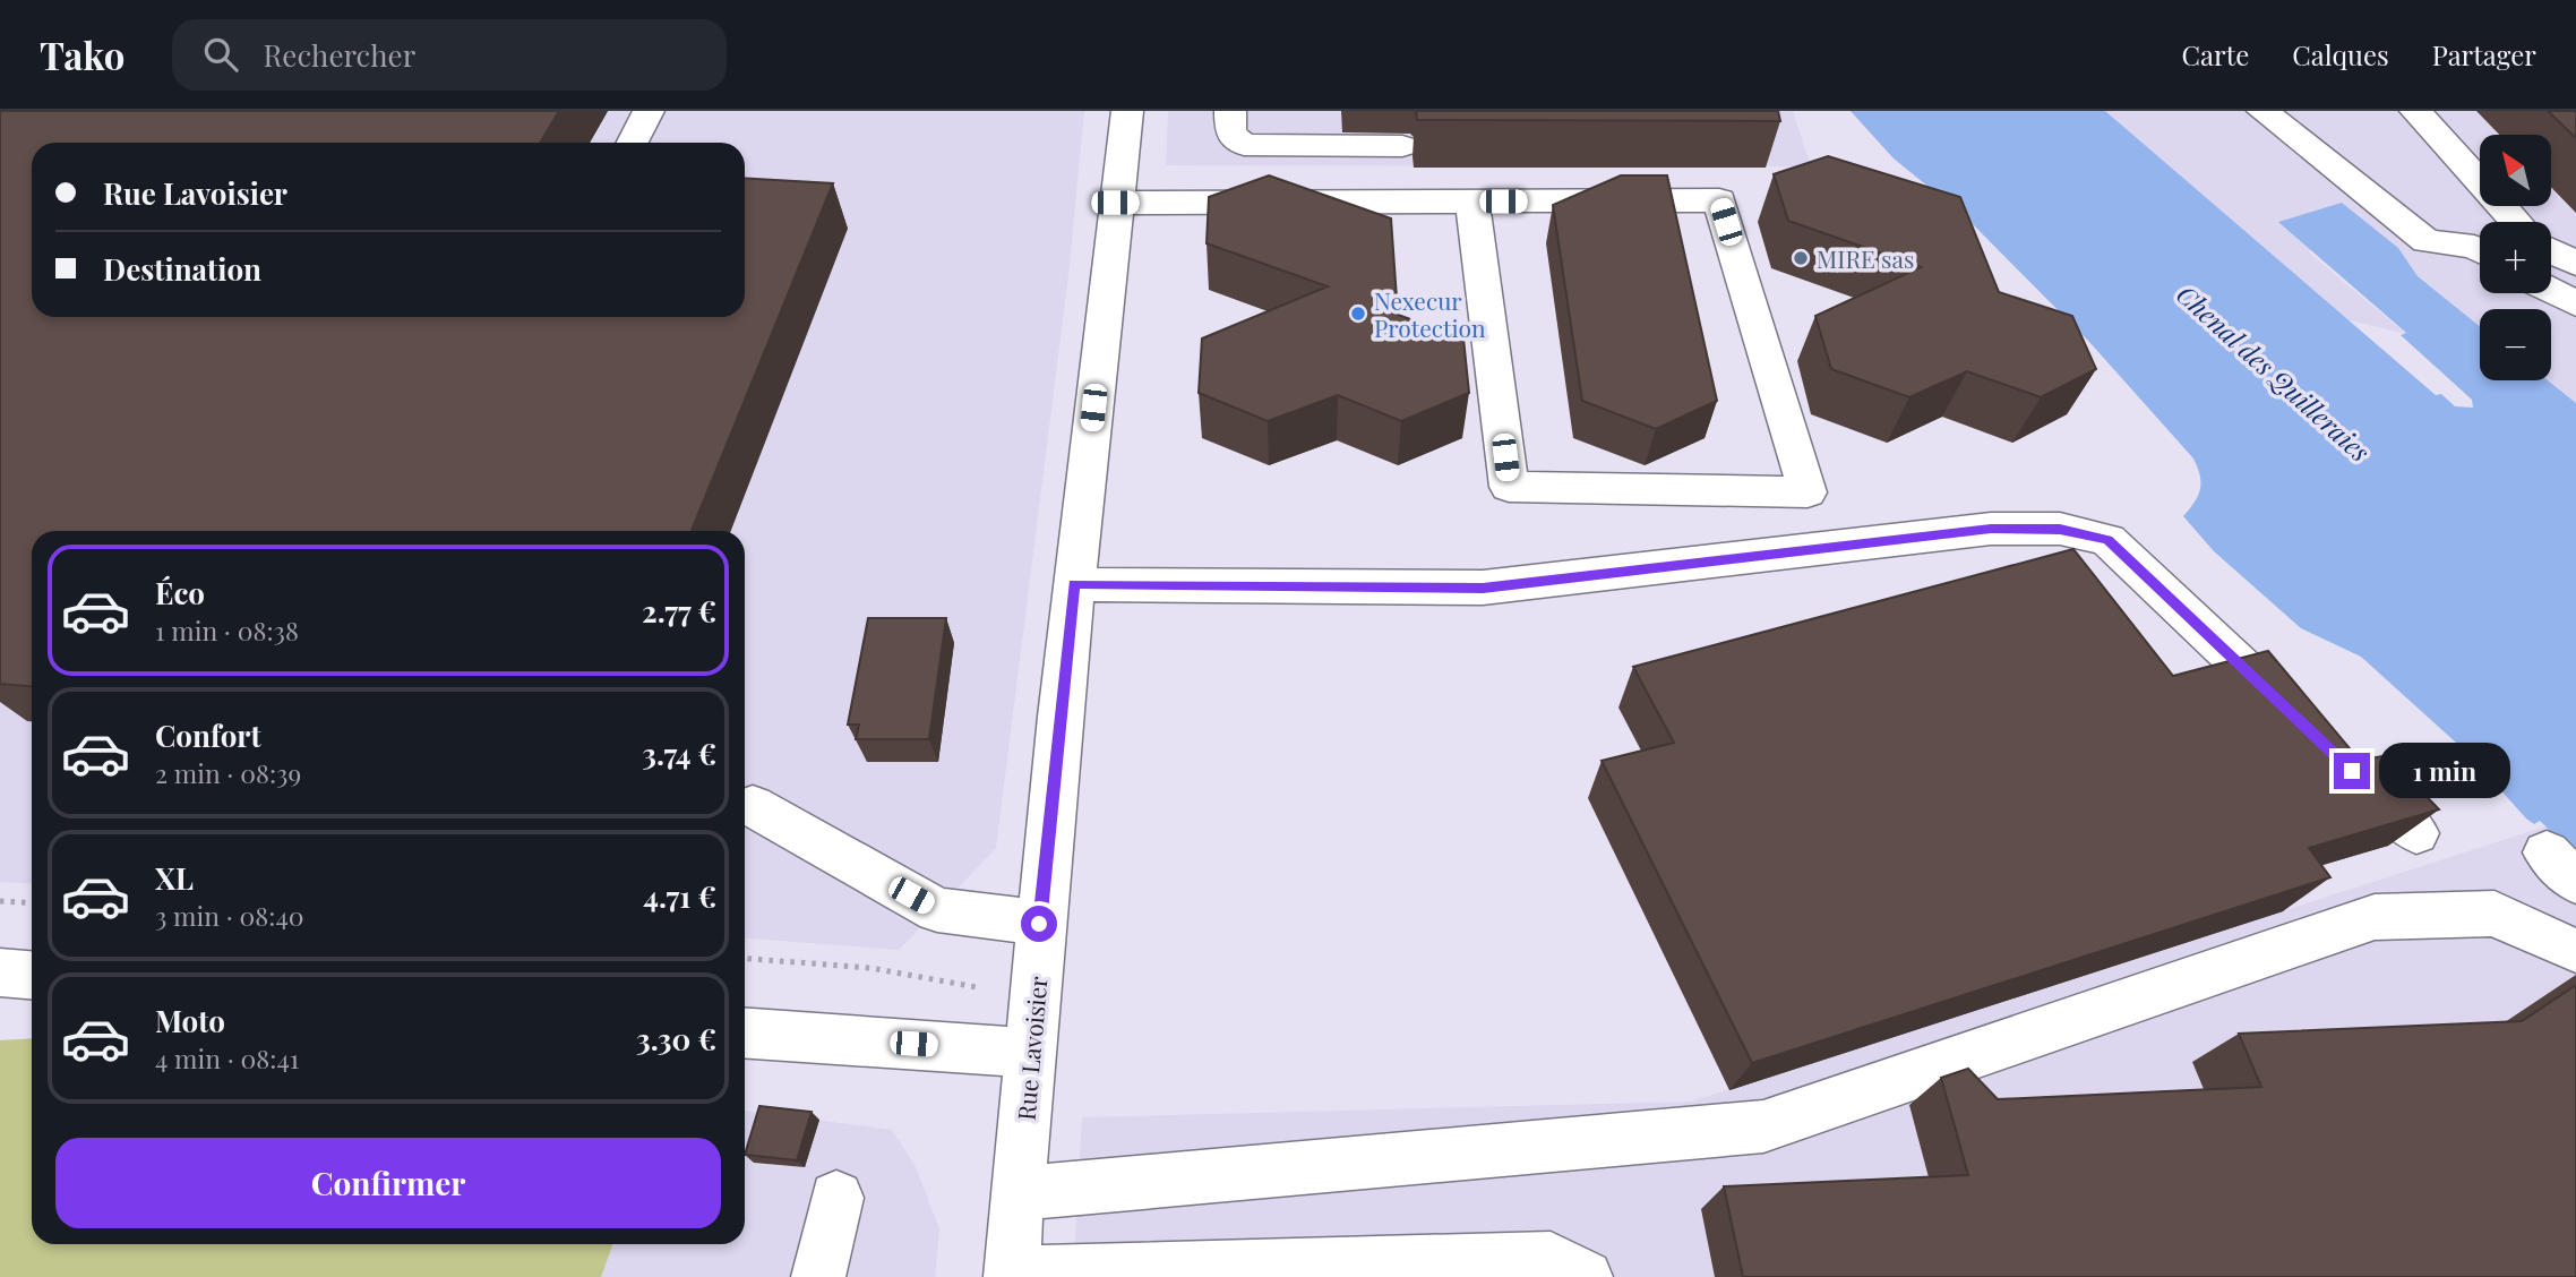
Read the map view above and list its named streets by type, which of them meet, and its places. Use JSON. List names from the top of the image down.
{
  "streets": {
    "street": ["Rue Lavoisier"]
  },
  "water": ["Chenal des Quilleraies"],
  "places": ["MIRE sas", "Nexecur Protection"],
  "north": "top left",
  "page": {
    "header": "Tako",
    "search": "Rechercher",
    "nav": ["Carte", "Calques", "Partager"],
    "map_buttons": ["+", "−"],
    "banner": ["Rue Lavoisier", "Destination"],
    "list": [
      {
        "name": "Éco",
        "note": "1 min · 08:38",
        "value": "2.77 €"
      },
      {
        "name": "Confort",
        "note": "2 min · 08:39",
        "value": "3.74 €"
      },
      {
        "name": "XL",
        "note": "3 min · 08:40",
        "value": "4.71 €"
      },
      {
        "name": "Moto",
        "note": "4 min · 08:41",
        "value": "3.30 €"
      }
    ],
    "bubble": "1 min",
    "buttons": "Confirmer"
  }
}
